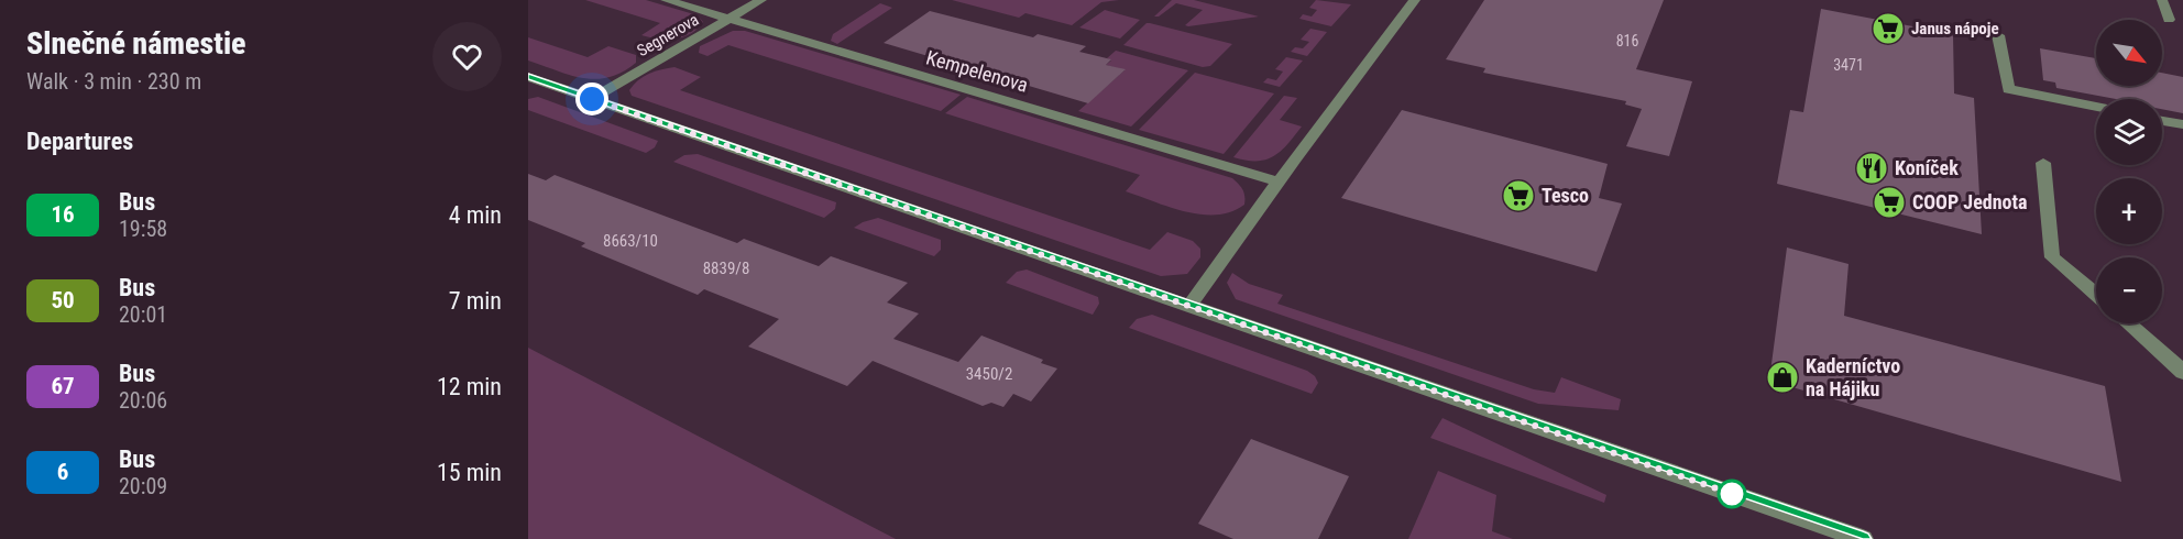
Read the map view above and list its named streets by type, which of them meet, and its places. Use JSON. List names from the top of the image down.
{
  "streets": {
    "street": ["Segnerova", "Kempelenova"]
  },
  "crossings": [
    ["Segnerova", "Kempelenova"]
  ],
  "places": {
    "supermarket": ["Janus nápoje", "Tesco", "COOP Jednota"],
    "restaurant": ["Koníček"],
    "shop": ["Kaderníctvo na Hájiku"]
  },
  "lines": ["bus line 16"],
  "house_numbers": [
    "816",
    "3471",
    "8663/10",
    "8839/8",
    "3450/2"
  ],
  "north": "bottom right",
  "page": {
    "heading": [
      ["Slnečné námestie", "Walk · 3 min · 230 m"],
      "Departures"
    ],
    "map_buttons": ["+", "−"],
    "list": [
      {
        "mark": "16",
        "name": "Bus",
        "note": "19:58",
        "value": "4 min"
      },
      {
        "mark": "50",
        "name": "Bus",
        "note": "20:01",
        "value": "7 min"
      },
      {
        "mark": "67",
        "name": "Bus",
        "note": "20:06",
        "value": "12 min"
      },
      {
        "mark": "6",
        "name": "Bus",
        "note": "20:09",
        "value": "15 min"
      }
    ]
  }
}
